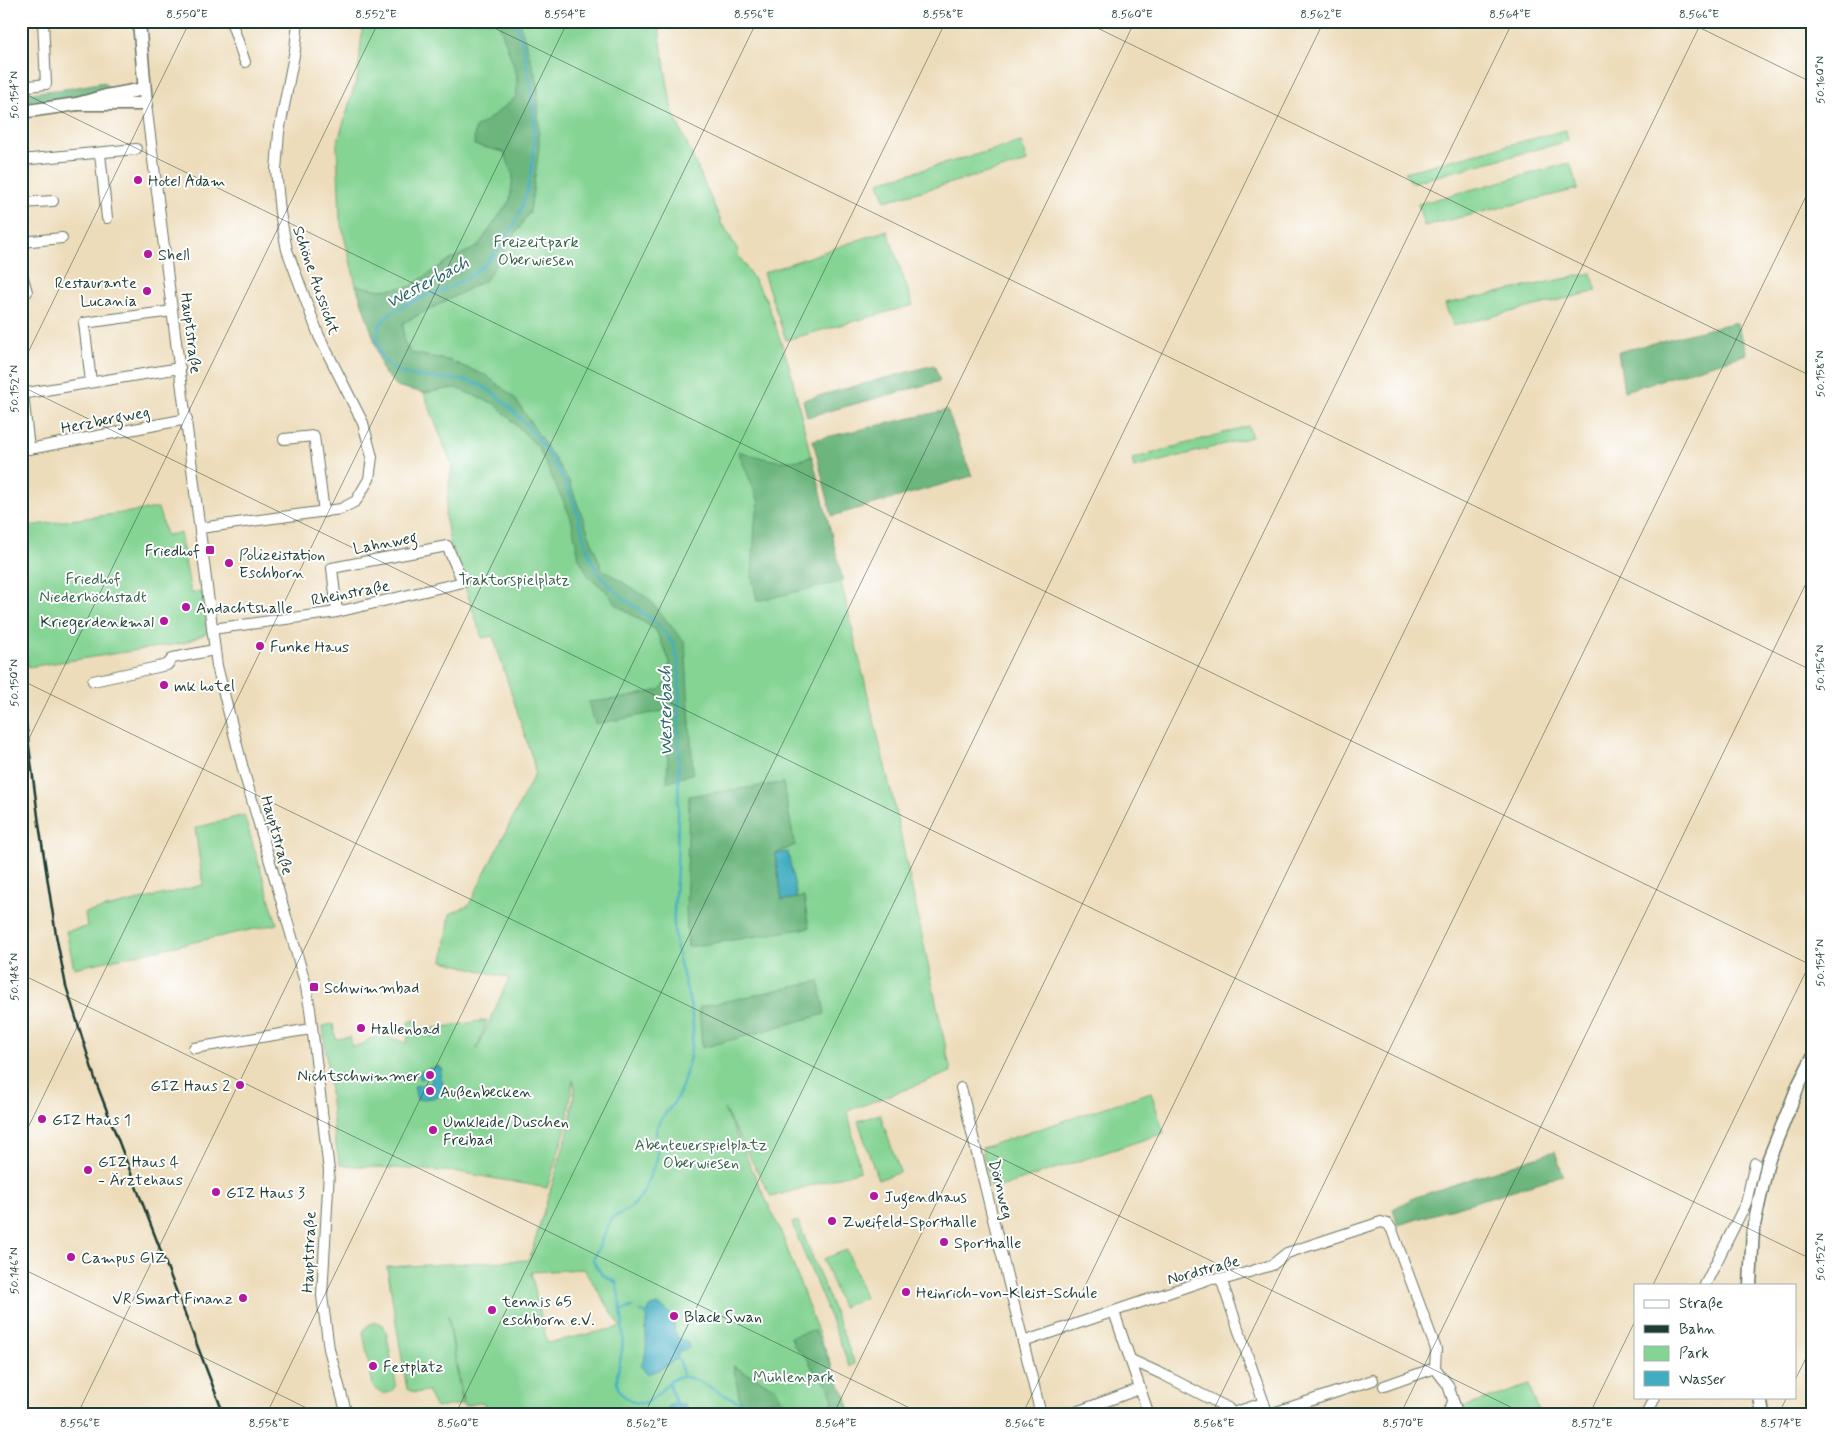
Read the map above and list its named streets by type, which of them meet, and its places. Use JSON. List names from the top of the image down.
{
  "streets": {
    "main road": ["Hauptstraße"],
    "street": [
      "Schöne Aussicht",
      "Herzbergweg",
      "Lahnweg",
      "Rheinstraße",
      "Dörnweg",
      "Nordstraße"
    ]
  },
  "crossings": [
    ["Schöne Aussicht", "Hauptstraße"],
    ["Hauptstraße", "Herzbergweg"],
    ["Hauptstraße", "Rheinstraße"],
    ["Lahnweg", "Rheinstraße"],
    ["Dörnweg", "Nordstraße"]
  ],
  "water": ["Westerbach"],
  "parks": [
    "Freizeitpark Oberwiesen",
    "Friedhof Niederhöchstadt",
    "Traktorspielplatz",
    "Abenteuerspielplatz Oberwiesen",
    "Mühlenpark"
  ],
  "places": {
    "other": [
      "Hotel Adam",
      "Shell",
      "Restaurante Lucania",
      "Polizeistation Eschborn",
      "Andachtshalle",
      "Kriegerdenkmal",
      "Funke Haus",
      "mk hotel",
      "Hallenbad",
      "Nichtschwimmer",
      "GIZ Haus 2",
      "Außenbecken",
      "GIZ Haus 1",
      "Umkleide/Duschen Freibad",
      "GIZ Haus 4 - Ärztehaus",
      "GIZ Haus 3",
      "Jugendhaus",
      "Zweifeld-Sporthalle",
      "Sporthalle",
      "Campus GIZ",
      "Heinrich-von-Kleist-Schule",
      "VR Smart Finanz",
      "tennis 65 eschborn e.V.",
      "Black Swan",
      "Festplatz"
    ],
    "transit": ["Friedhof", "Schwimmbad"]
  },
  "legend": [
    "Straße",
    "Bahn",
    "Park",
    "Wasser"
  ],
  "coordinates": [
    "8.550°E",
    "8.552°E",
    "8.554°E",
    "8.556°E",
    "8.558°E",
    "8.560°E",
    "8.562°E",
    "8.564°E",
    "8.566°E",
    "50.160°N",
    "50.154°N",
    "50.158°N",
    "50.152°N",
    "50.156°N",
    "50.150°N",
    "50.148°N",
    "50.146°N",
    "8.568°E",
    "8.570°E",
    "8.572°E",
    "8.574°E"
  ]
}
